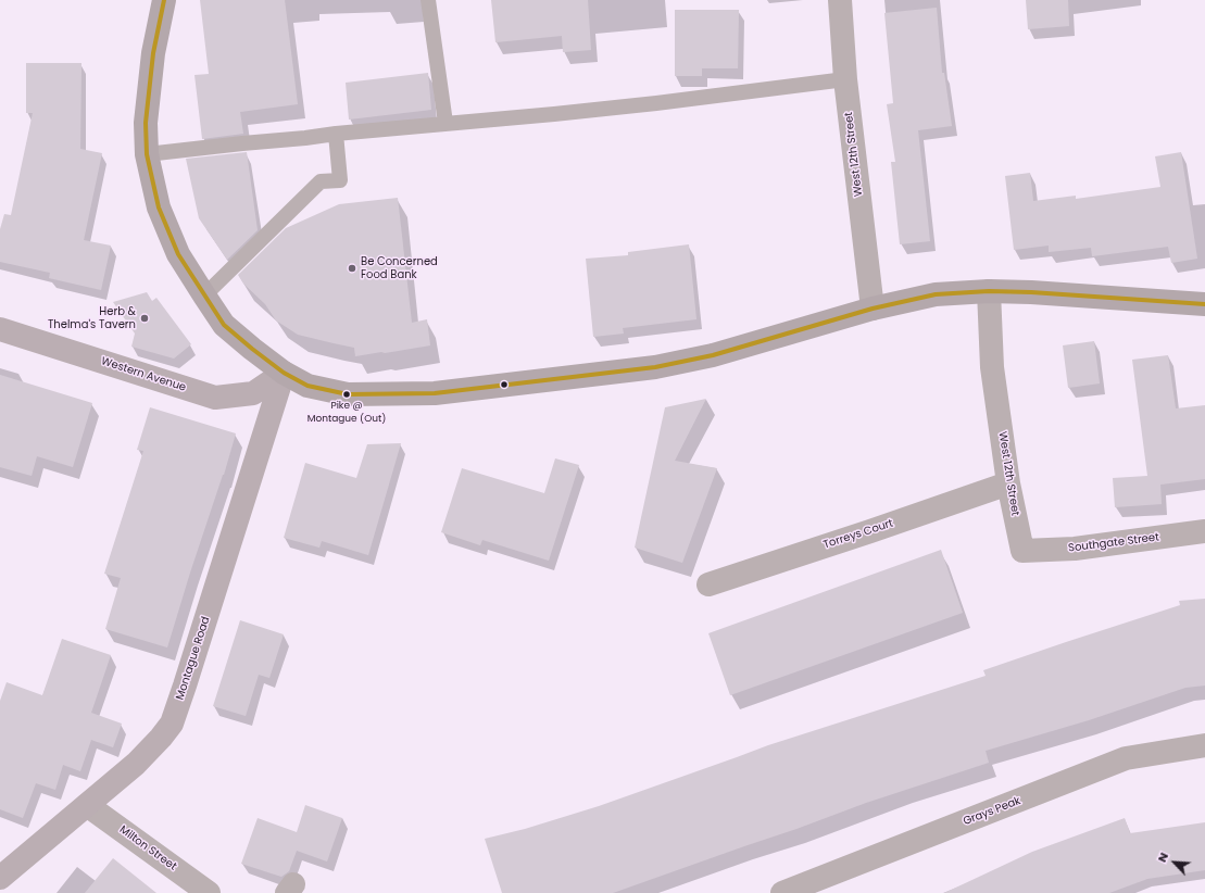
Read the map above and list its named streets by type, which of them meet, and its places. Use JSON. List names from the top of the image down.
{
  "streets": {
    "street": [
      "West 12th Street",
      "Western Avenue",
      "Torreys Court",
      "Southgate Street",
      "Montague Road",
      "Grays Peak",
      "Milton Street"
    ]
  },
  "crossings": [
    ["West 12th Street", "Torreys Court"],
    ["West 12th Street", "Southgate Street"],
    ["Western Avenue", "Montague Road"],
    ["Montague Road", "Milton Street"]
  ],
  "places": ["Be Concerned Food Bank", "Herb & Thelma's Tavern", "Pike @ Montague (Out)"],
  "north": "top left"
}
